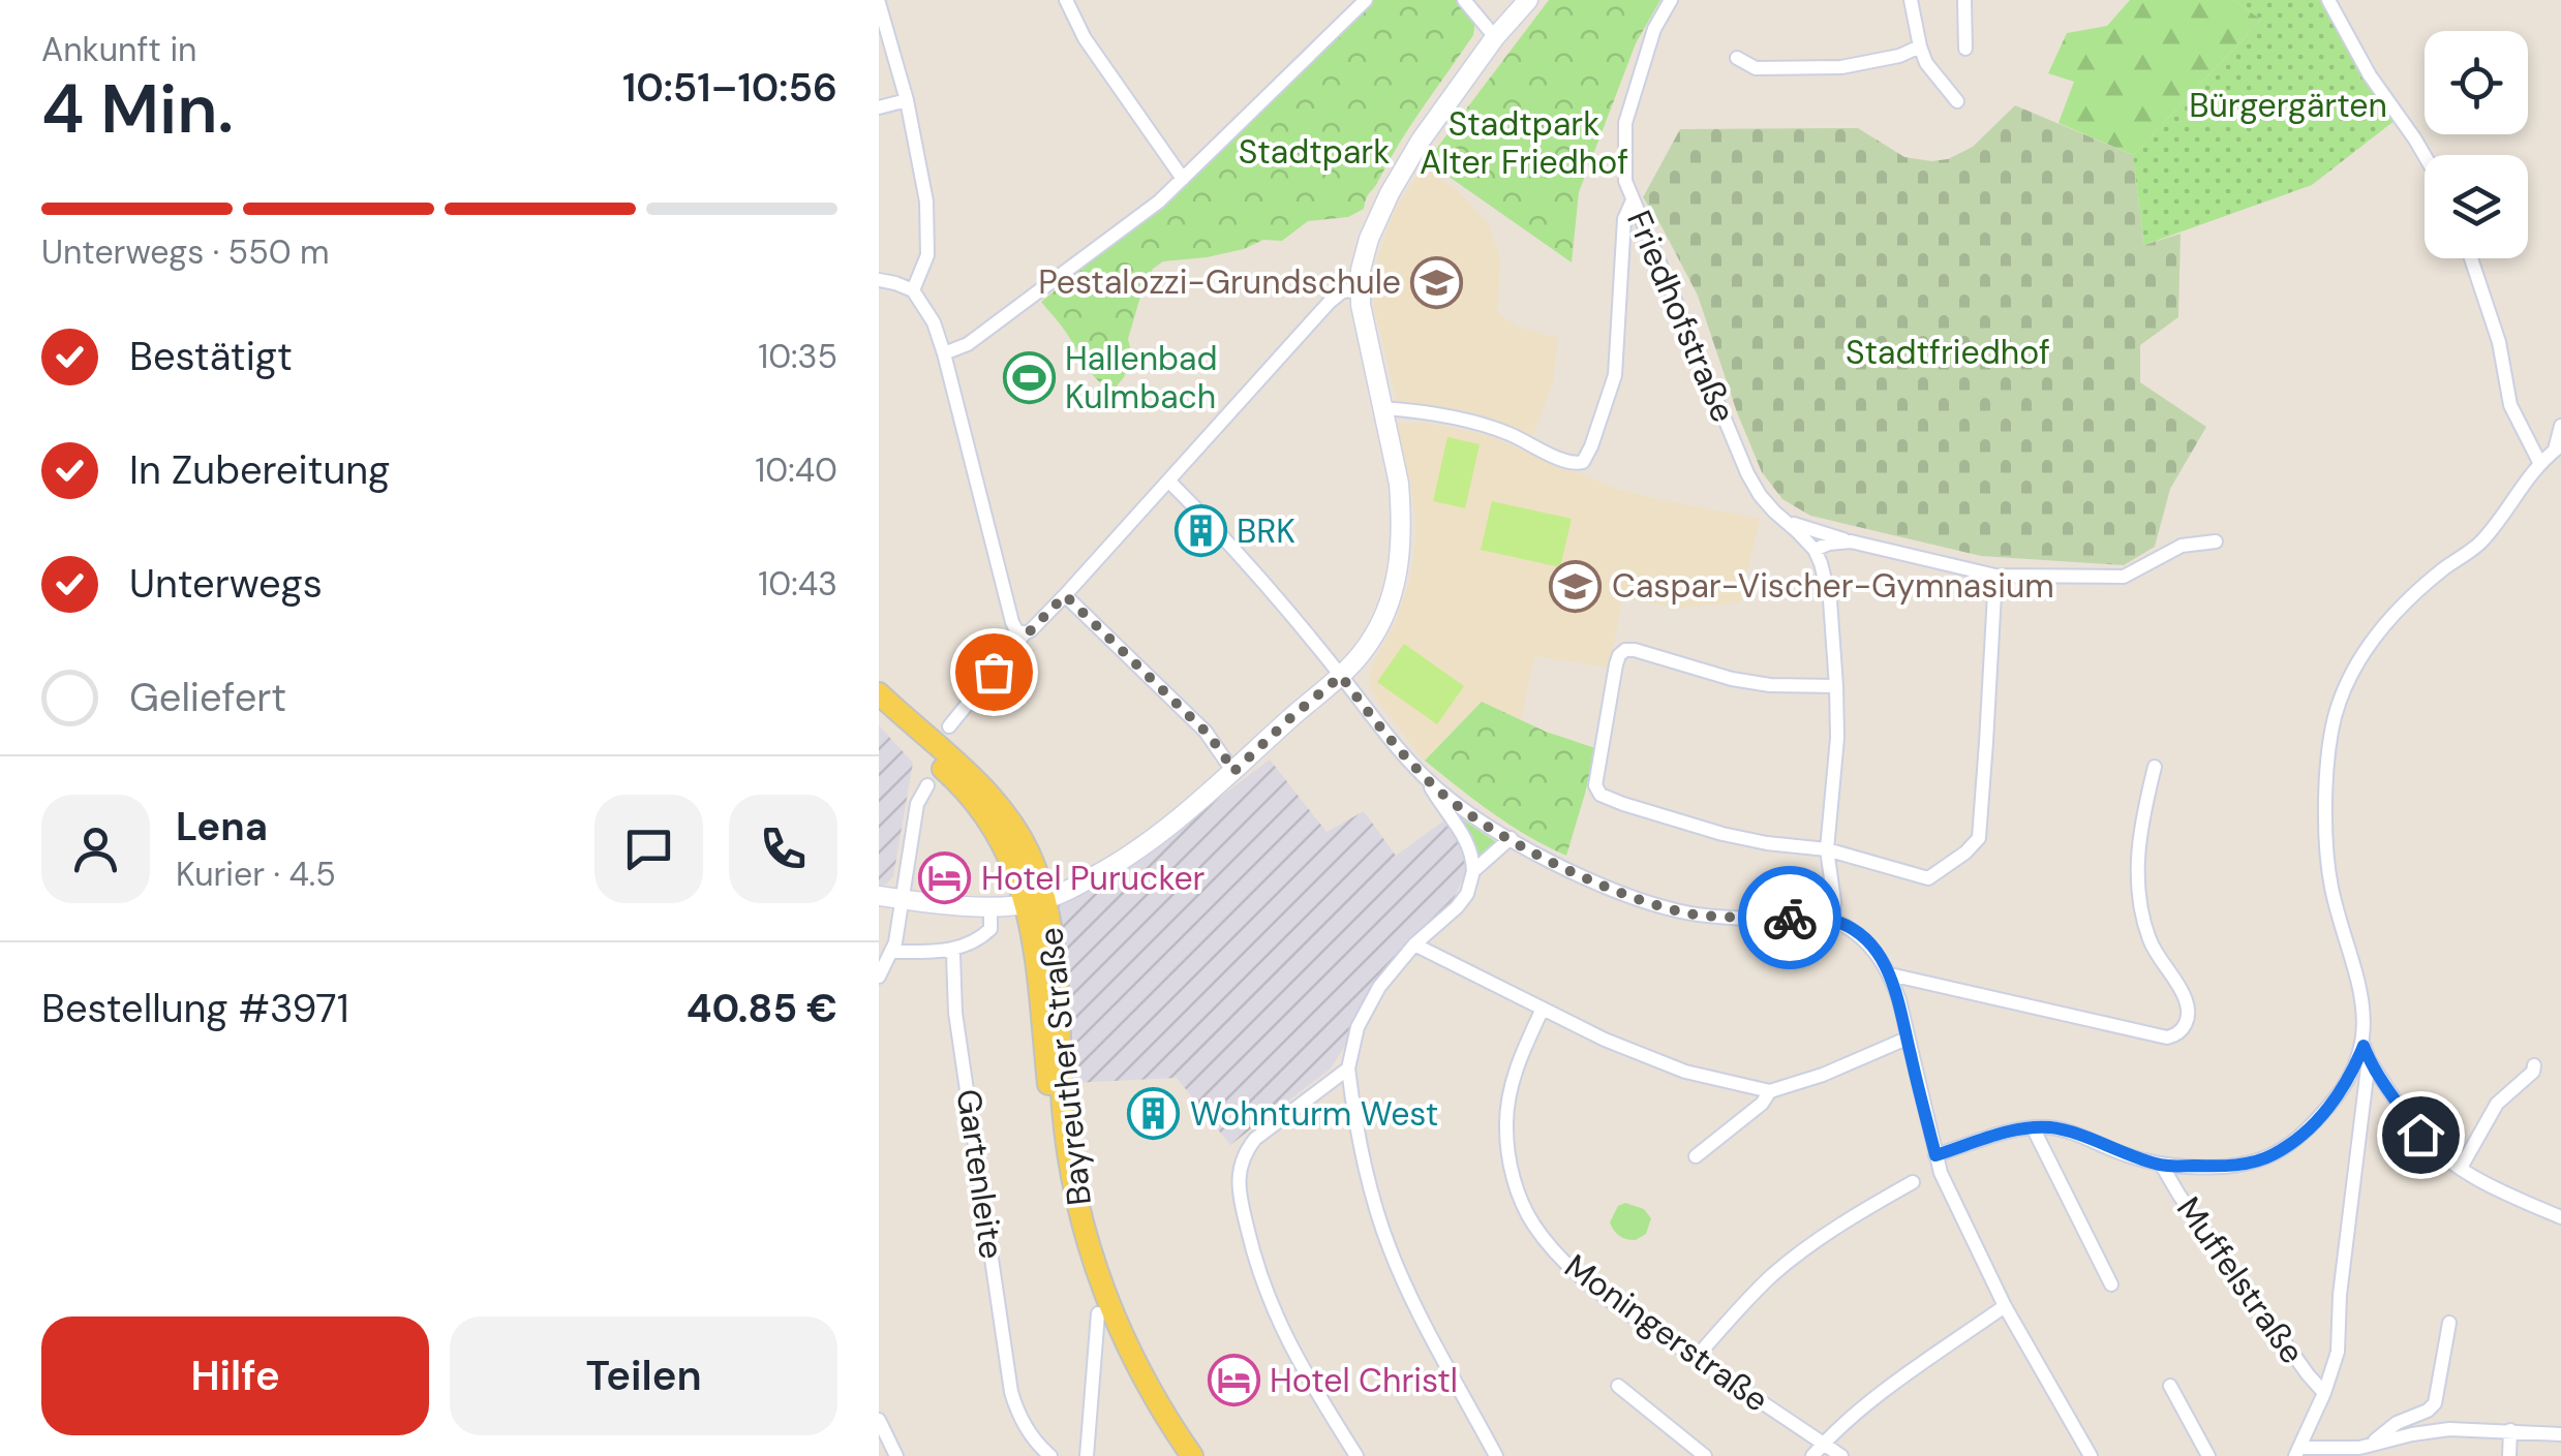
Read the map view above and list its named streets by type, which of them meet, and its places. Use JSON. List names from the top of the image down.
{
  "streets": {
    "main road": ["Bayreuther Straße"],
    "street": [
      "Friedhofstraße",
      "Gartenleite",
      "Muffelstraße",
      "Moningerstraße"
    ]
  },
  "parks": [
    "Bürgergärten",
    "Stadtpark Alter Friedhof",
    "Stadtpark",
    "Stadtfriedhof"
  ],
  "places": {
    "school or university": ["Pestalozzi-Grundschule", "Caspar-Vischer-Gymnasium"],
    "sports": ["Hallenbad Kulmbach"],
    "building": ["BRK", "Wohnturm West"],
    "hotel": ["Hotel Purucker", "Hotel Christl"]
  },
  "page": {
    "heading": ["4 Min.", "Ankunft in", "10:51–10:56"],
    "panel": [
      "Lena",
      "Kurier · 4.5",
      "Bestellung #3971",
      "40.85 €"
    ],
    "bar": "Unterwegs · 550 m",
    "list": [
      ["Bestätigt", "10:35"],
      ["In Zubereitung", "10:40"],
      ["Unterwegs", "10:43"],
      "Geliefert"
    ],
    "buttons": ["Hilfe", "Teilen"]
  }
}
